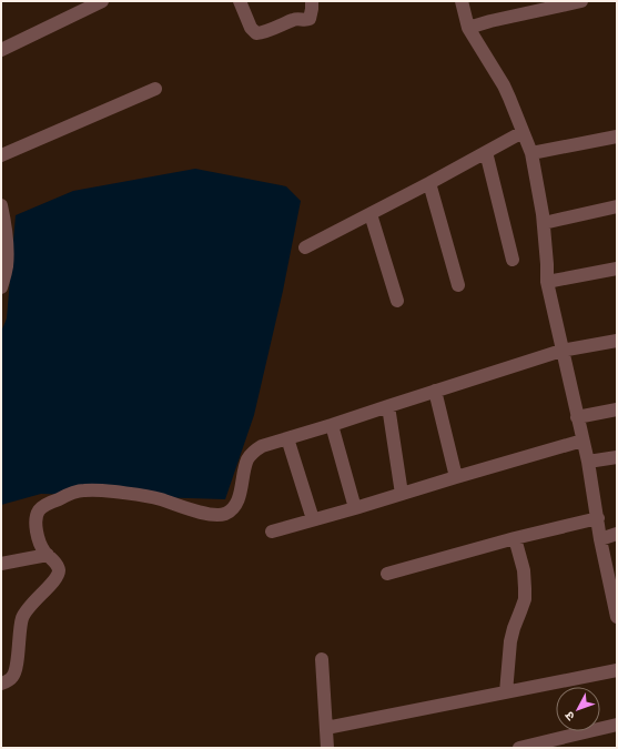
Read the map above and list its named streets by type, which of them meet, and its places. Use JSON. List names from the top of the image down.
{
  "north": "bottom left"
}
